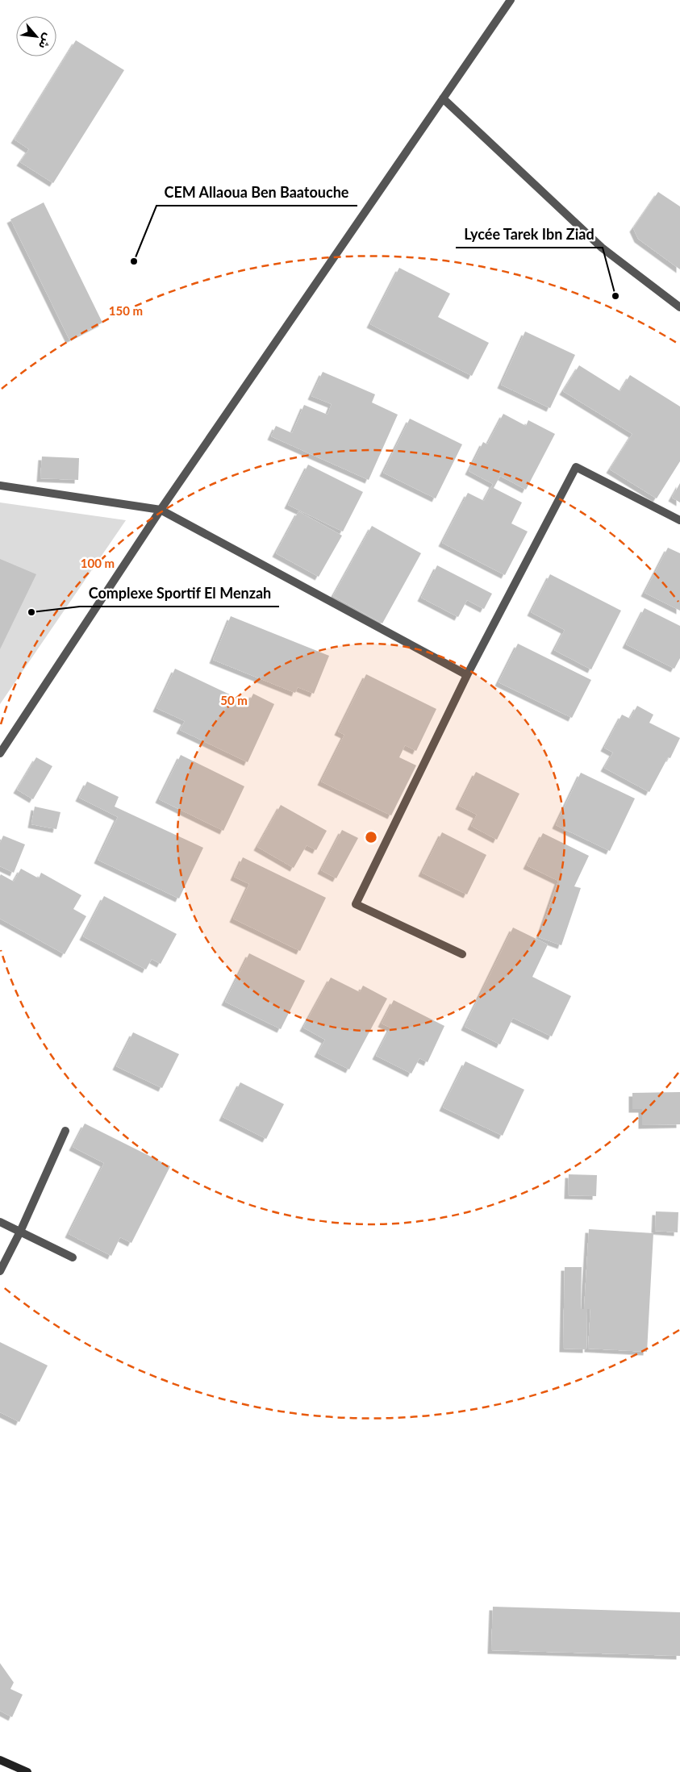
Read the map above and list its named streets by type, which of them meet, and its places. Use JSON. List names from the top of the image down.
{
  "places": ["CEM Allaoua Ben Baatouche", "Lycée Tarek Ibn Ziad", "Complexe Sportif El Menzah"],
  "north": "bottom right",
  "rings": ["150 m", "100 m", "50 m"]
}
